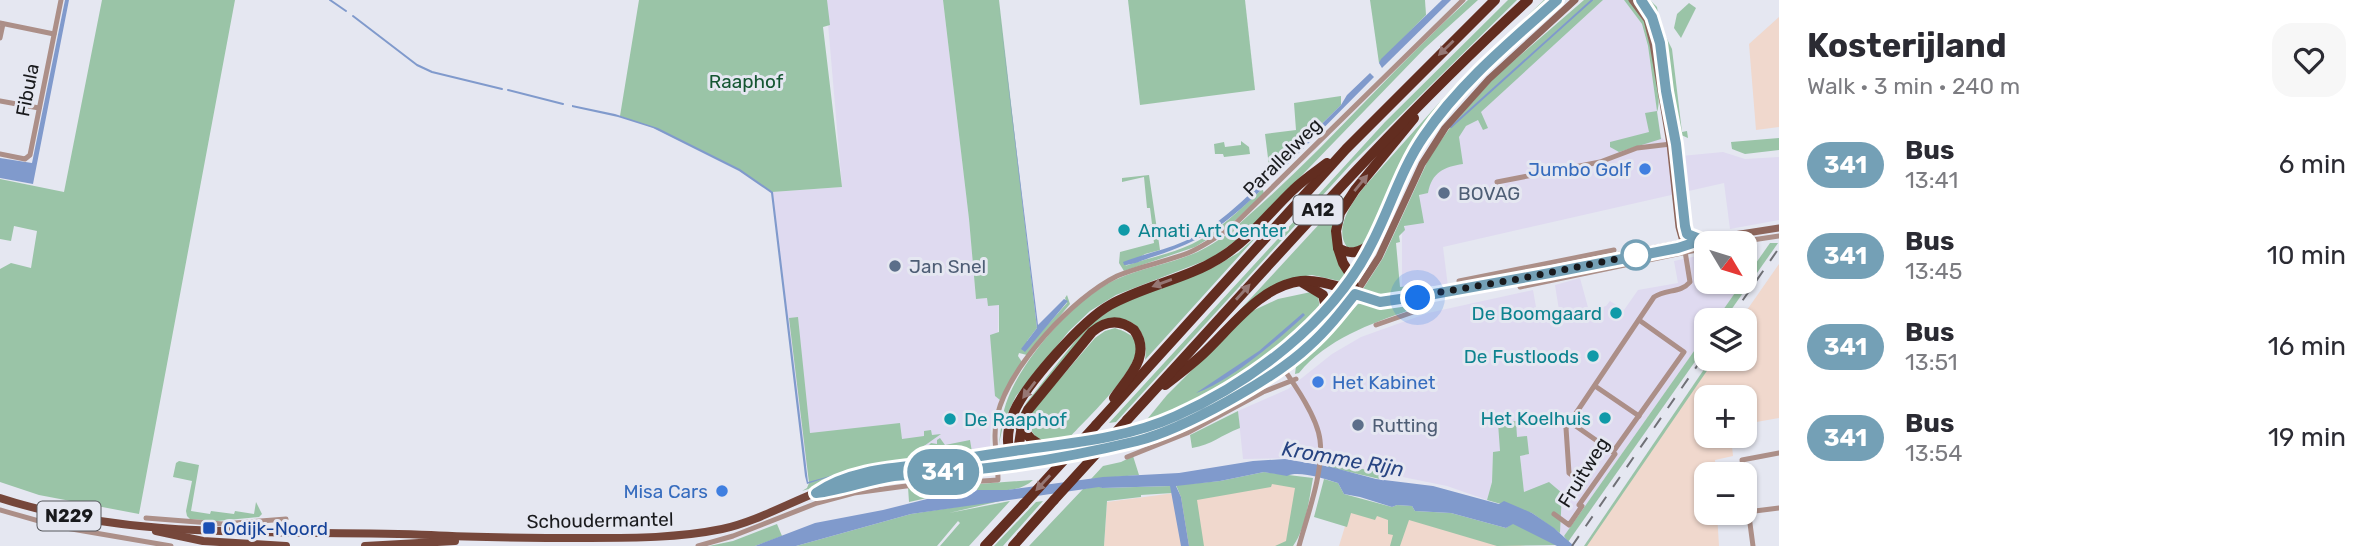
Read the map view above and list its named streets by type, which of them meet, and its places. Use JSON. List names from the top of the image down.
{
  "streets": {
    "highway": ["A12"],
    "main road": ["N229", "Schoudermantel"],
    "street": ["Fibula", "Parallelweg", "Fruitweg"]
  },
  "crossings": [
    ["Parallelweg", "Schoudermantel"],
    ["A12", "Schoudermantel"]
  ],
  "water": ["Kromme Rijn"],
  "parks": ["Raaphof"],
  "places": {
    "other": [
      "Jumbo Golf",
      "BOVAG",
      "Amati Art Center",
      "Jan Snel",
      "De Boomgaard",
      "De Fustloods",
      "Het Kabinet",
      "Het Koelhuis",
      "De Raaphof",
      "Rutting",
      "Misa Cars"
    ],
    "transit": ["Odijk-Noord"]
  },
  "lines": ["bus line 341"],
  "north": "bottom right",
  "page": {
    "on_map": "341",
    "heading": ["Kosterijland", "Walk · 3 min · 240 m"],
    "list": [
      {
        "mark": "341",
        "name": "Bus",
        "note": "13:41",
        "value": "6 min"
      },
      {
        "mark": "341",
        "name": "Bus",
        "note": "13:45",
        "value": "10 min"
      },
      {
        "mark": "341",
        "name": "Bus",
        "note": "13:51",
        "value": "16 min"
      },
      {
        "mark": "341",
        "name": "Bus",
        "note": "13:54",
        "value": "19 min"
      }
    ],
    "map_buttons": ["+", "−"]
  }
}
